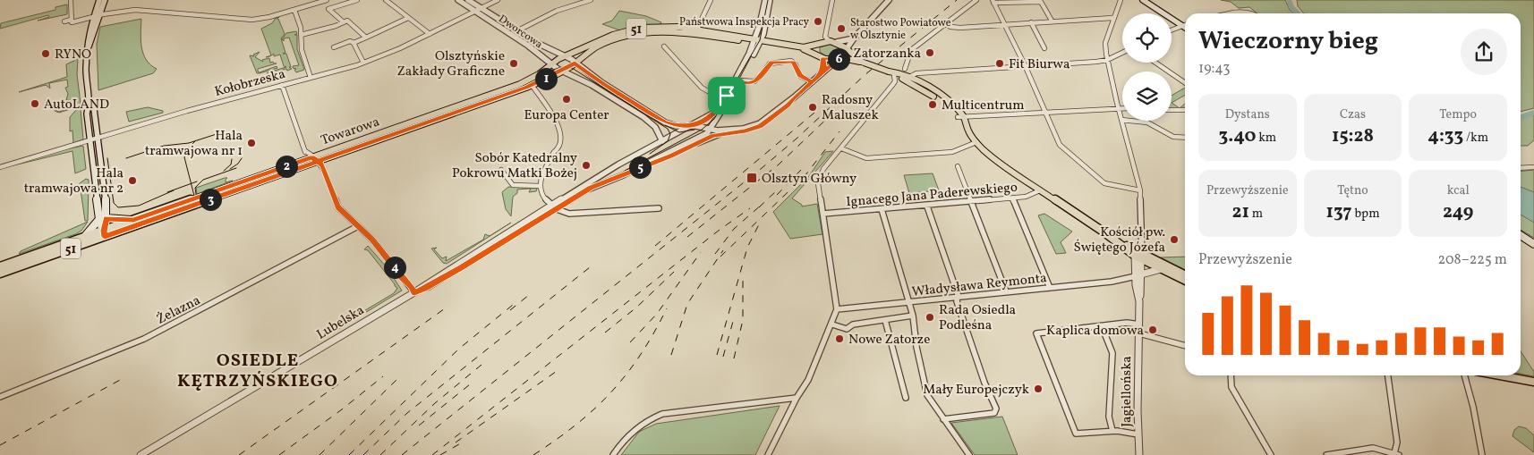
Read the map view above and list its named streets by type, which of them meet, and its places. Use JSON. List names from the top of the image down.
{
  "streets": {
    "main road": ["51", "Towarowa"],
    "street": [
      "Dworcowa",
      "Kołobrzeska",
      "Ignacego Jana Paderewskiego",
      "Władysława Reymonta",
      "Żelazna",
      "Lubelska",
      "Jagiellońska"
    ]
  },
  "crossings": [
    ["51", "Dworcowa"],
    ["51", "Towarowa"],
    ["51", "Ignacego Jana Paderewskiego"],
    ["51", "Jagiellońska"],
    ["Dworcowa", "Kołobrzeska"],
    ["Dworcowa", "Towarowa"],
    ["Władysława Reymonta", "Jagiellońska"]
  ],
  "districts": ["OSIEDLE KĘTRZYŃSKIEGO"],
  "places": {
    "other": [
      "Państwowa Inspekcja Pracy",
      "Starostwo Powiatowe w Olsztynie",
      "Zatorzanka",
      "RYNO",
      "Olsztyńskie Zakłady Graficzne",
      "Fit Biurwa",
      "Europa Center",
      "AutoLAND",
      "Multicentrum",
      "Radosny Maluszek",
      "Hala tramwajowa nr 1",
      "Sobór Katedralny Pokrowu Matki Bożej",
      "Hala tramwajowa nr 2",
      "Kościół pw. Świętego Józefa",
      "Rada Osiedla Podleśna",
      "Kaplica domowa",
      "Nowe Zatorze",
      "Mały Europejczyk"
    ],
    "transit": ["Olsztyn Główny"]
  },
  "page": {
    "heading": ["Wieczorny bieg", "19:43"],
    "pins": [
      "6",
      "1",
      "2",
      "5",
      "3",
      "4"
    ],
    "stats": [
      ["Dystans", "3.40 km"],
      ["Czas", "15:28"],
      ["Tempo", "4:33 /km"],
      ["Przewyższenie", "21 m"],
      ["Tętno", "137 bpm"],
      ["kcal", "249"]
    ],
    "chart": ["Przewyższenie", "208–225 m"]
  }
}
